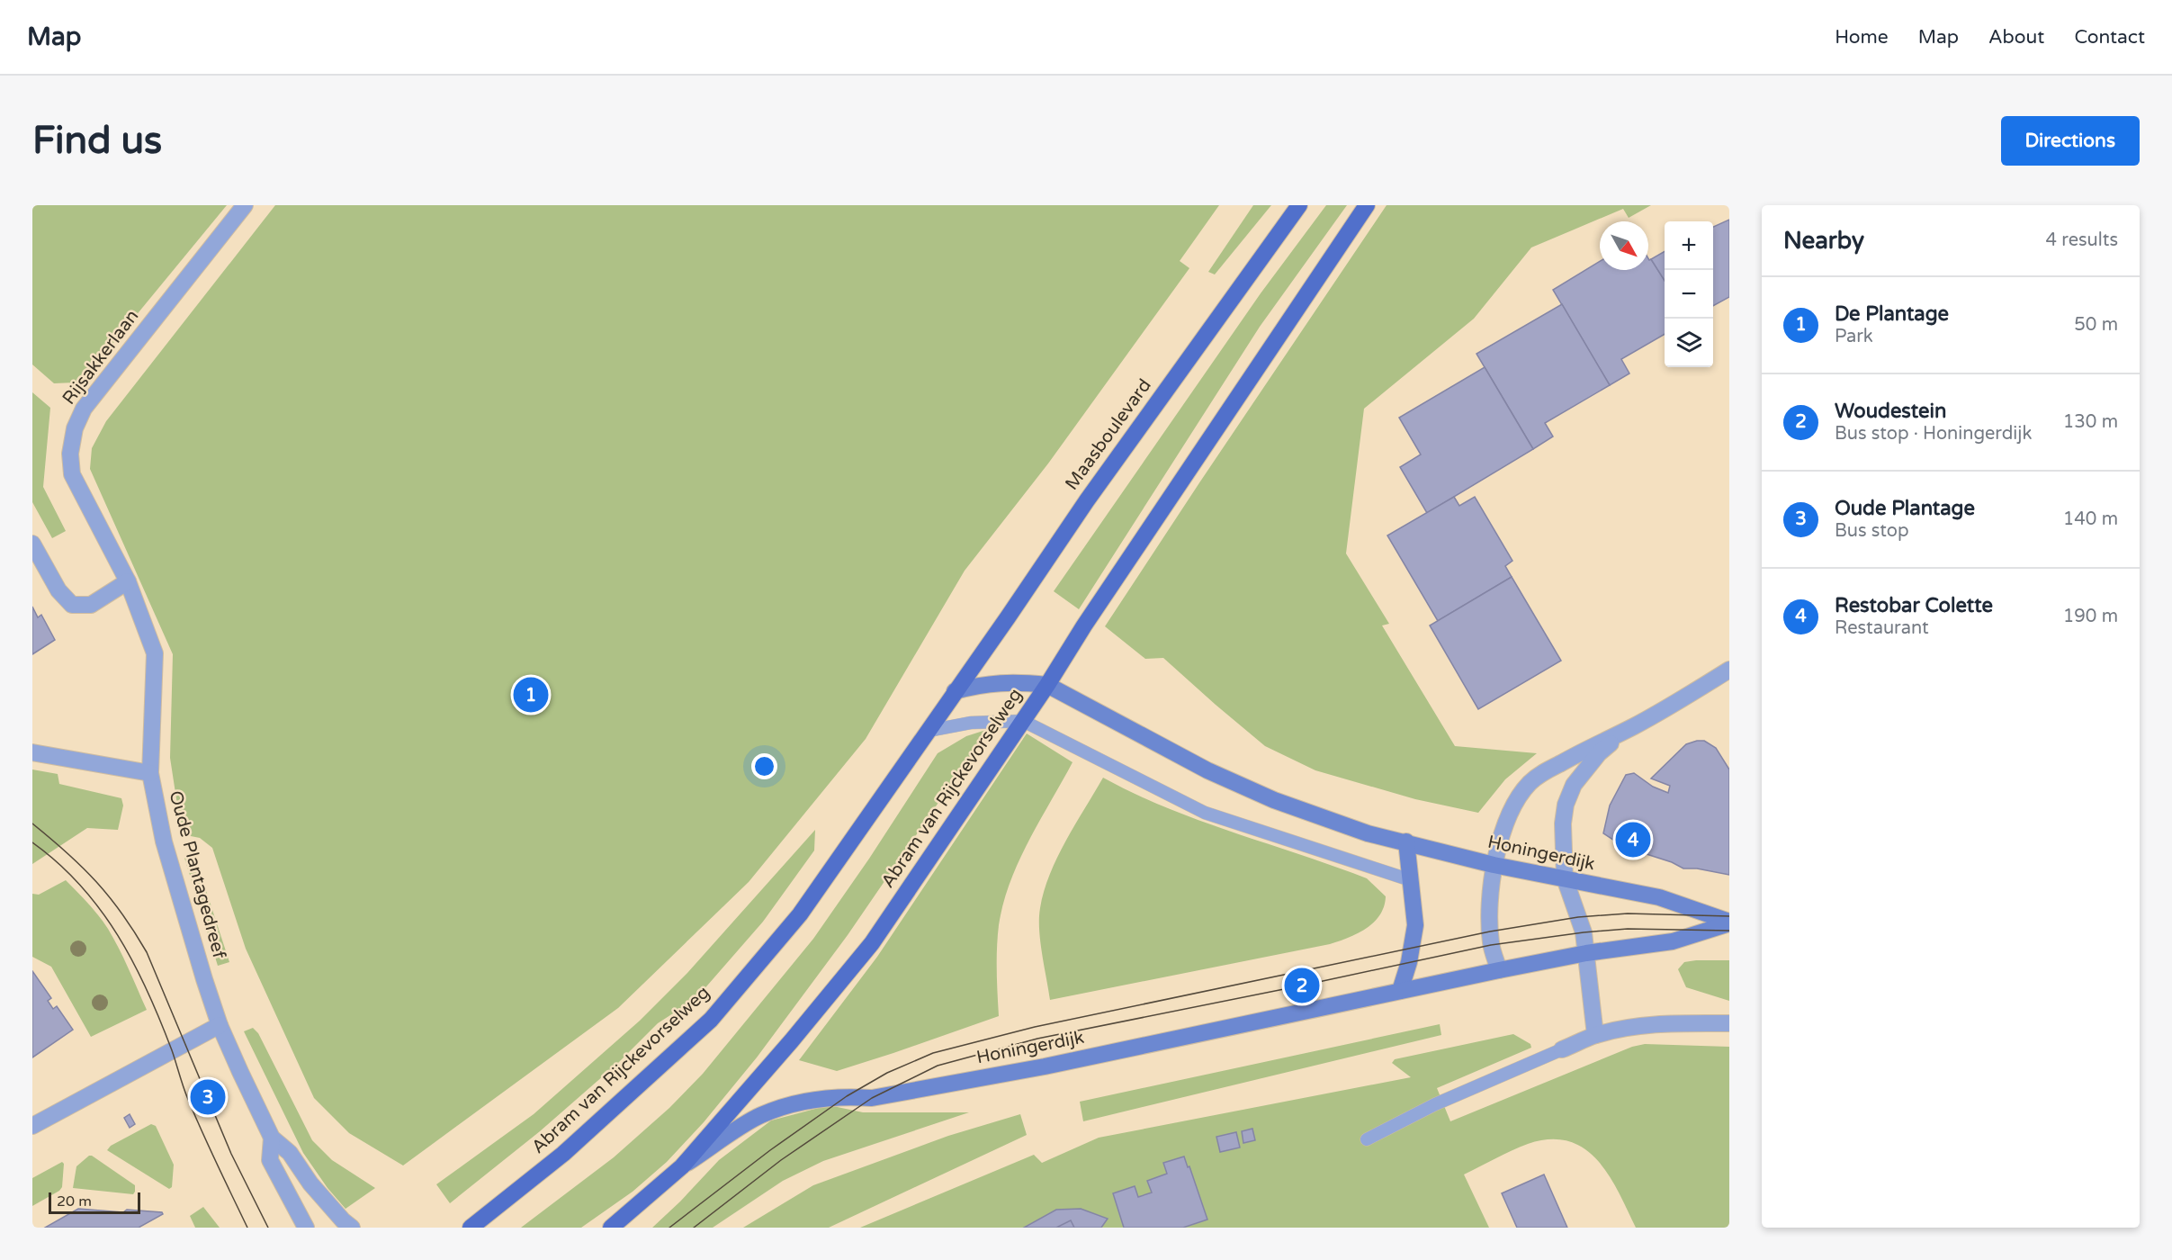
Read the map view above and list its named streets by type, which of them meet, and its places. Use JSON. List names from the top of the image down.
{
  "streets": {
    "main road": ["Maasboulevard", "Abram van Rijckevorselweg"],
    "street": ["Rijsakkerlaan", "Honingerdijk", "Oude Plantagedreef"]
  },
  "crossings": [
    ["Rijsakkerlaan", "Oude Plantagedreef"],
    ["Maasboulevard", "Abram van Rijckevorselweg"],
    ["Maasboulevard", "Honingerdijk"],
    ["Abram van Rijckevorselweg", "Honingerdijk"]
  ],
  "scale_bar": "20 m",
  "north": "bottom right",
  "page": {
    "header": "Map",
    "nav": [
      "Home",
      "Map",
      "About",
      "Contact"
    ],
    "buttons": "Directions",
    "title": "Find us",
    "heading": ["Nearby", "4 results"],
    "map_buttons": ["+", "−"],
    "list": [
      {
        "mark": "1",
        "name": "De Plantage",
        "note": "Park",
        "value": "50 m"
      },
      {
        "mark": "2",
        "name": "Woudestein",
        "note": "Bus stop · Honingerdijk",
        "value": "130 m"
      },
      {
        "mark": "3",
        "name": "Oude Plantage",
        "note": "Bus stop",
        "value": "140 m"
      },
      {
        "mark": "4",
        "name": "Restobar Colette",
        "note": "Restaurant",
        "value": "190 m"
      }
    ],
    "pins": [
      "1",
      "4",
      "2",
      "3"
    ],
    "scale": "20 m"
  }
}
